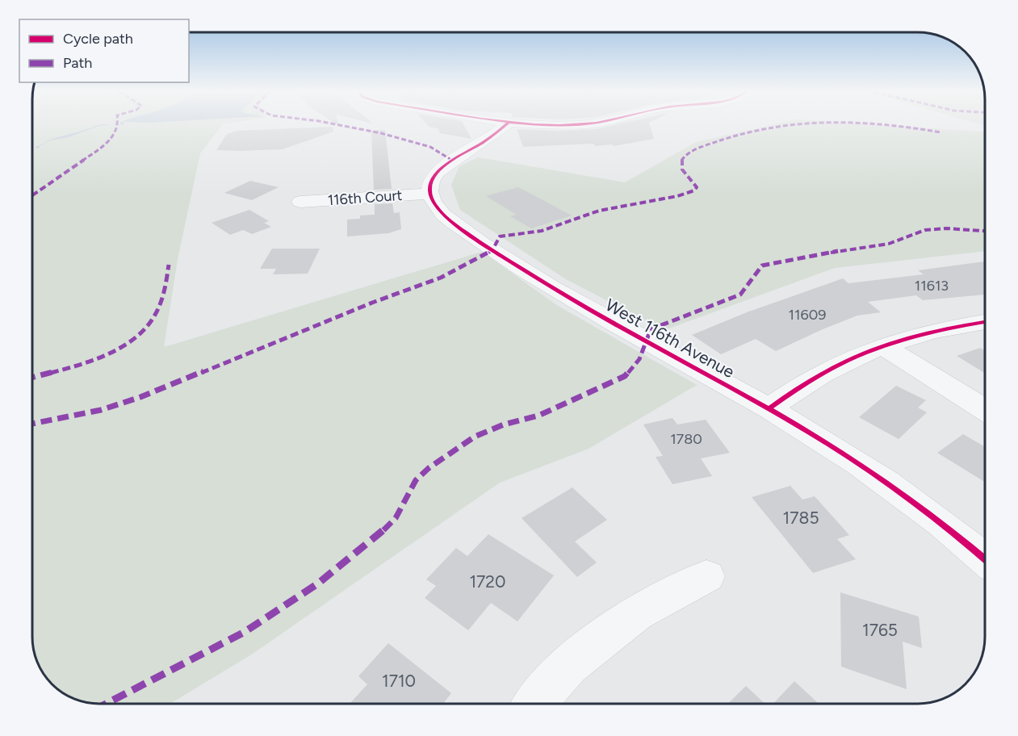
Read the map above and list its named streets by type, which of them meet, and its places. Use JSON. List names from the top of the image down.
{
  "streets": {
    "street": ["116th Court", "West 116th Avenue"]
  },
  "crossings": [
    ["116th Court", "West 116th Avenue"]
  ],
  "house_numbers": [
    "11613",
    "11609",
    "1780",
    "1785",
    "1720",
    "1765",
    "1710"
  ],
  "legend": ["Cycle path", "Path"]
}
